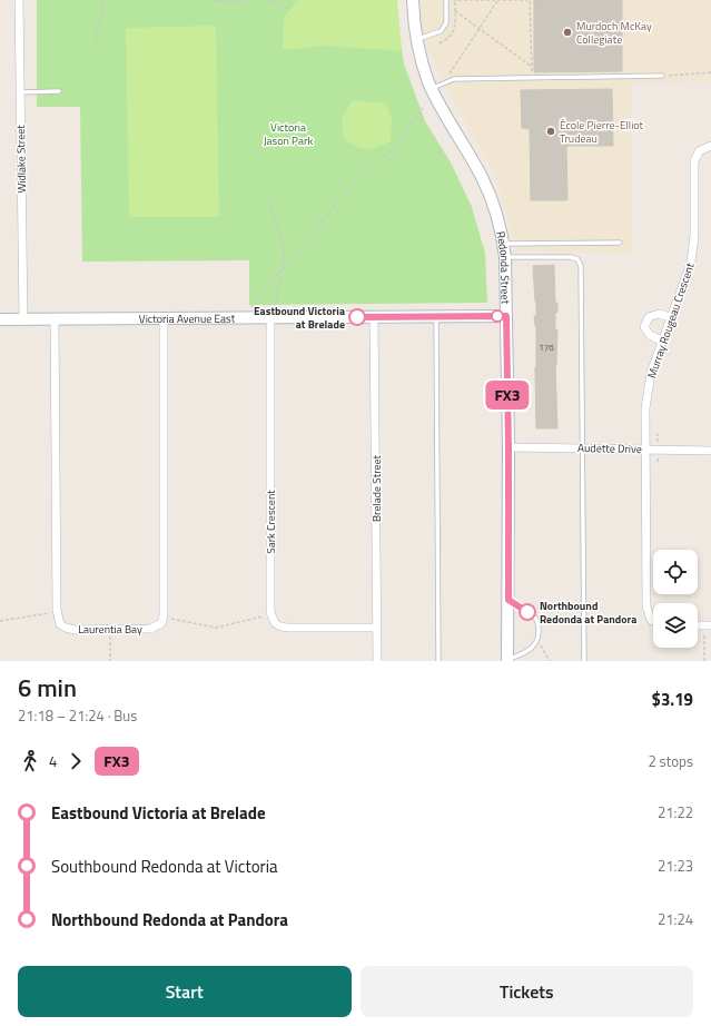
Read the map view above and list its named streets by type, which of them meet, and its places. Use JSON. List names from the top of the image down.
{
  "streets": {
    "street": [
      "Widlake Street",
      "Redonda Street",
      "Victoria Avenue East",
      "Murray Rougeau Crescent",
      "Audette Drive",
      "Brelade Street",
      "Sark Crescent",
      "Laurentia Bay"
    ]
  },
  "crossings": [
    ["Widlake Street", "Victoria Avenue East"],
    ["Redonda Street", "Victoria Avenue East"],
    ["Redonda Street", "Audette Drive"],
    ["Victoria Avenue East", "Brelade Street"],
    ["Victoria Avenue East", "Sark Crescent"],
    ["Murray Rougeau Crescent", "Audette Drive"]
  ],
  "parks": ["Victoria Jason Park"],
  "places": [
    "Murdoch McKay Collegiate",
    "École Pierre-Elliot Trudeau",
    "Eastbound Victoria at Brelade",
    "Northbound Redonda at Pandora"
  ],
  "lines": ["bus line FX3"],
  "house_numbers": ["176"],
  "page": {
    "on_map": "FX3",
    "heading": ["6 min", "21:18 – 21:24 · Bus", "$3.19"],
    "legs": ["4", "FX3", "2 stops"],
    "list": [
      {
        "name": "Eastbound Victoria at Brelade",
        "value": "21:22"
      },
      {
        "name": "Southbound Redonda at Victoria",
        "value": "21:23"
      },
      {
        "name": "Northbound Redonda at Pandora",
        "value": "21:24"
      }
    ],
    "buttons": ["Start", "Tickets"]
  }
}
